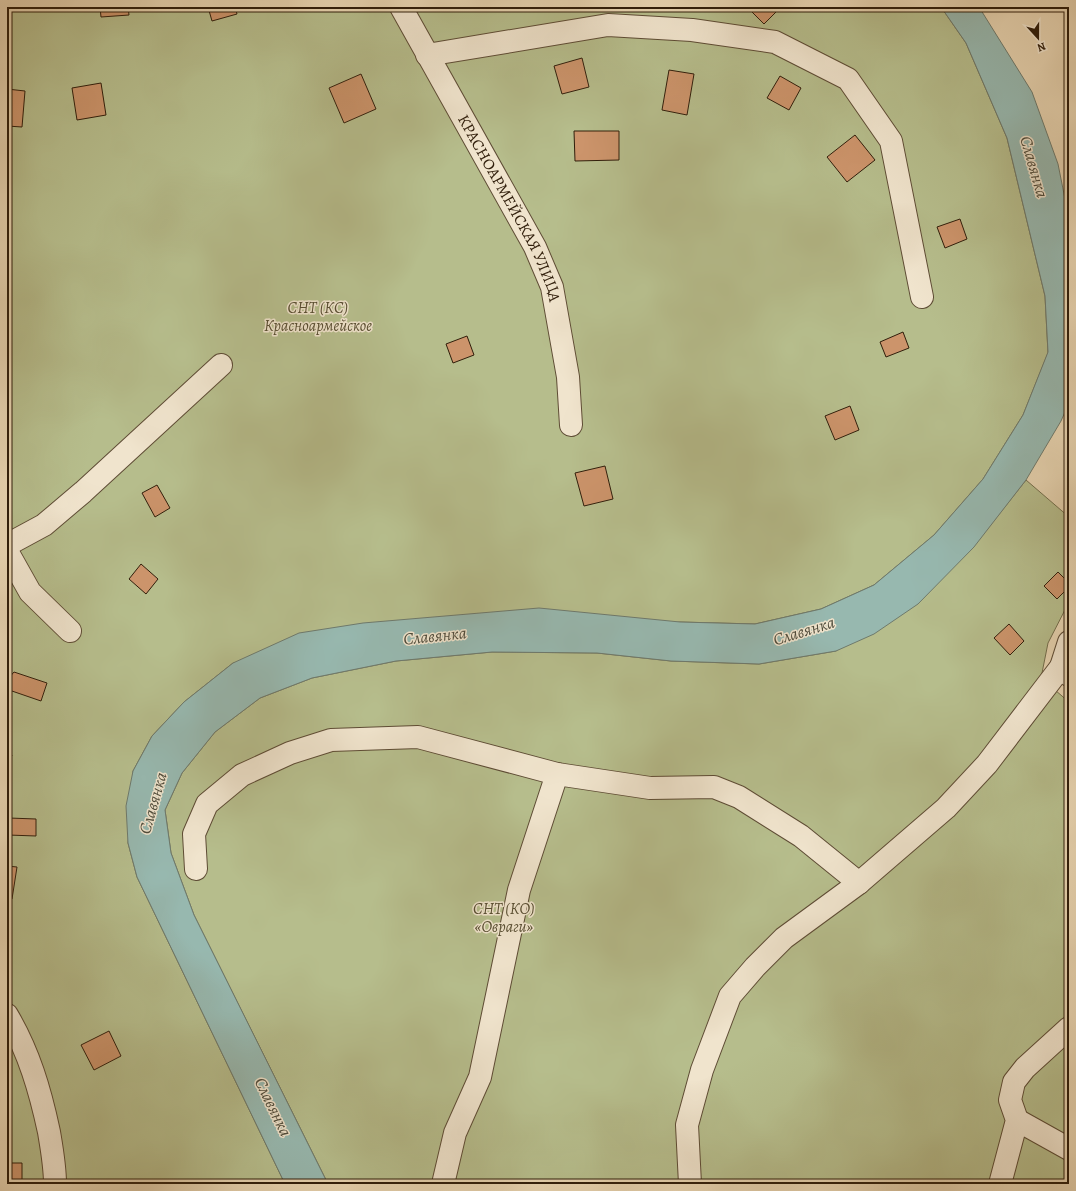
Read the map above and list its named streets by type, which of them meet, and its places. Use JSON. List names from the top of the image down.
{
  "streets": {
    "street": ["КРАСНОАРМЕЙСКАЯ УЛИЦА"]
  },
  "water": ["Славянка"],
  "parks": ["СНТ (КС) Красноармейское", "СНТ (КО) «Овраги»"],
  "north": "bottom"
}
